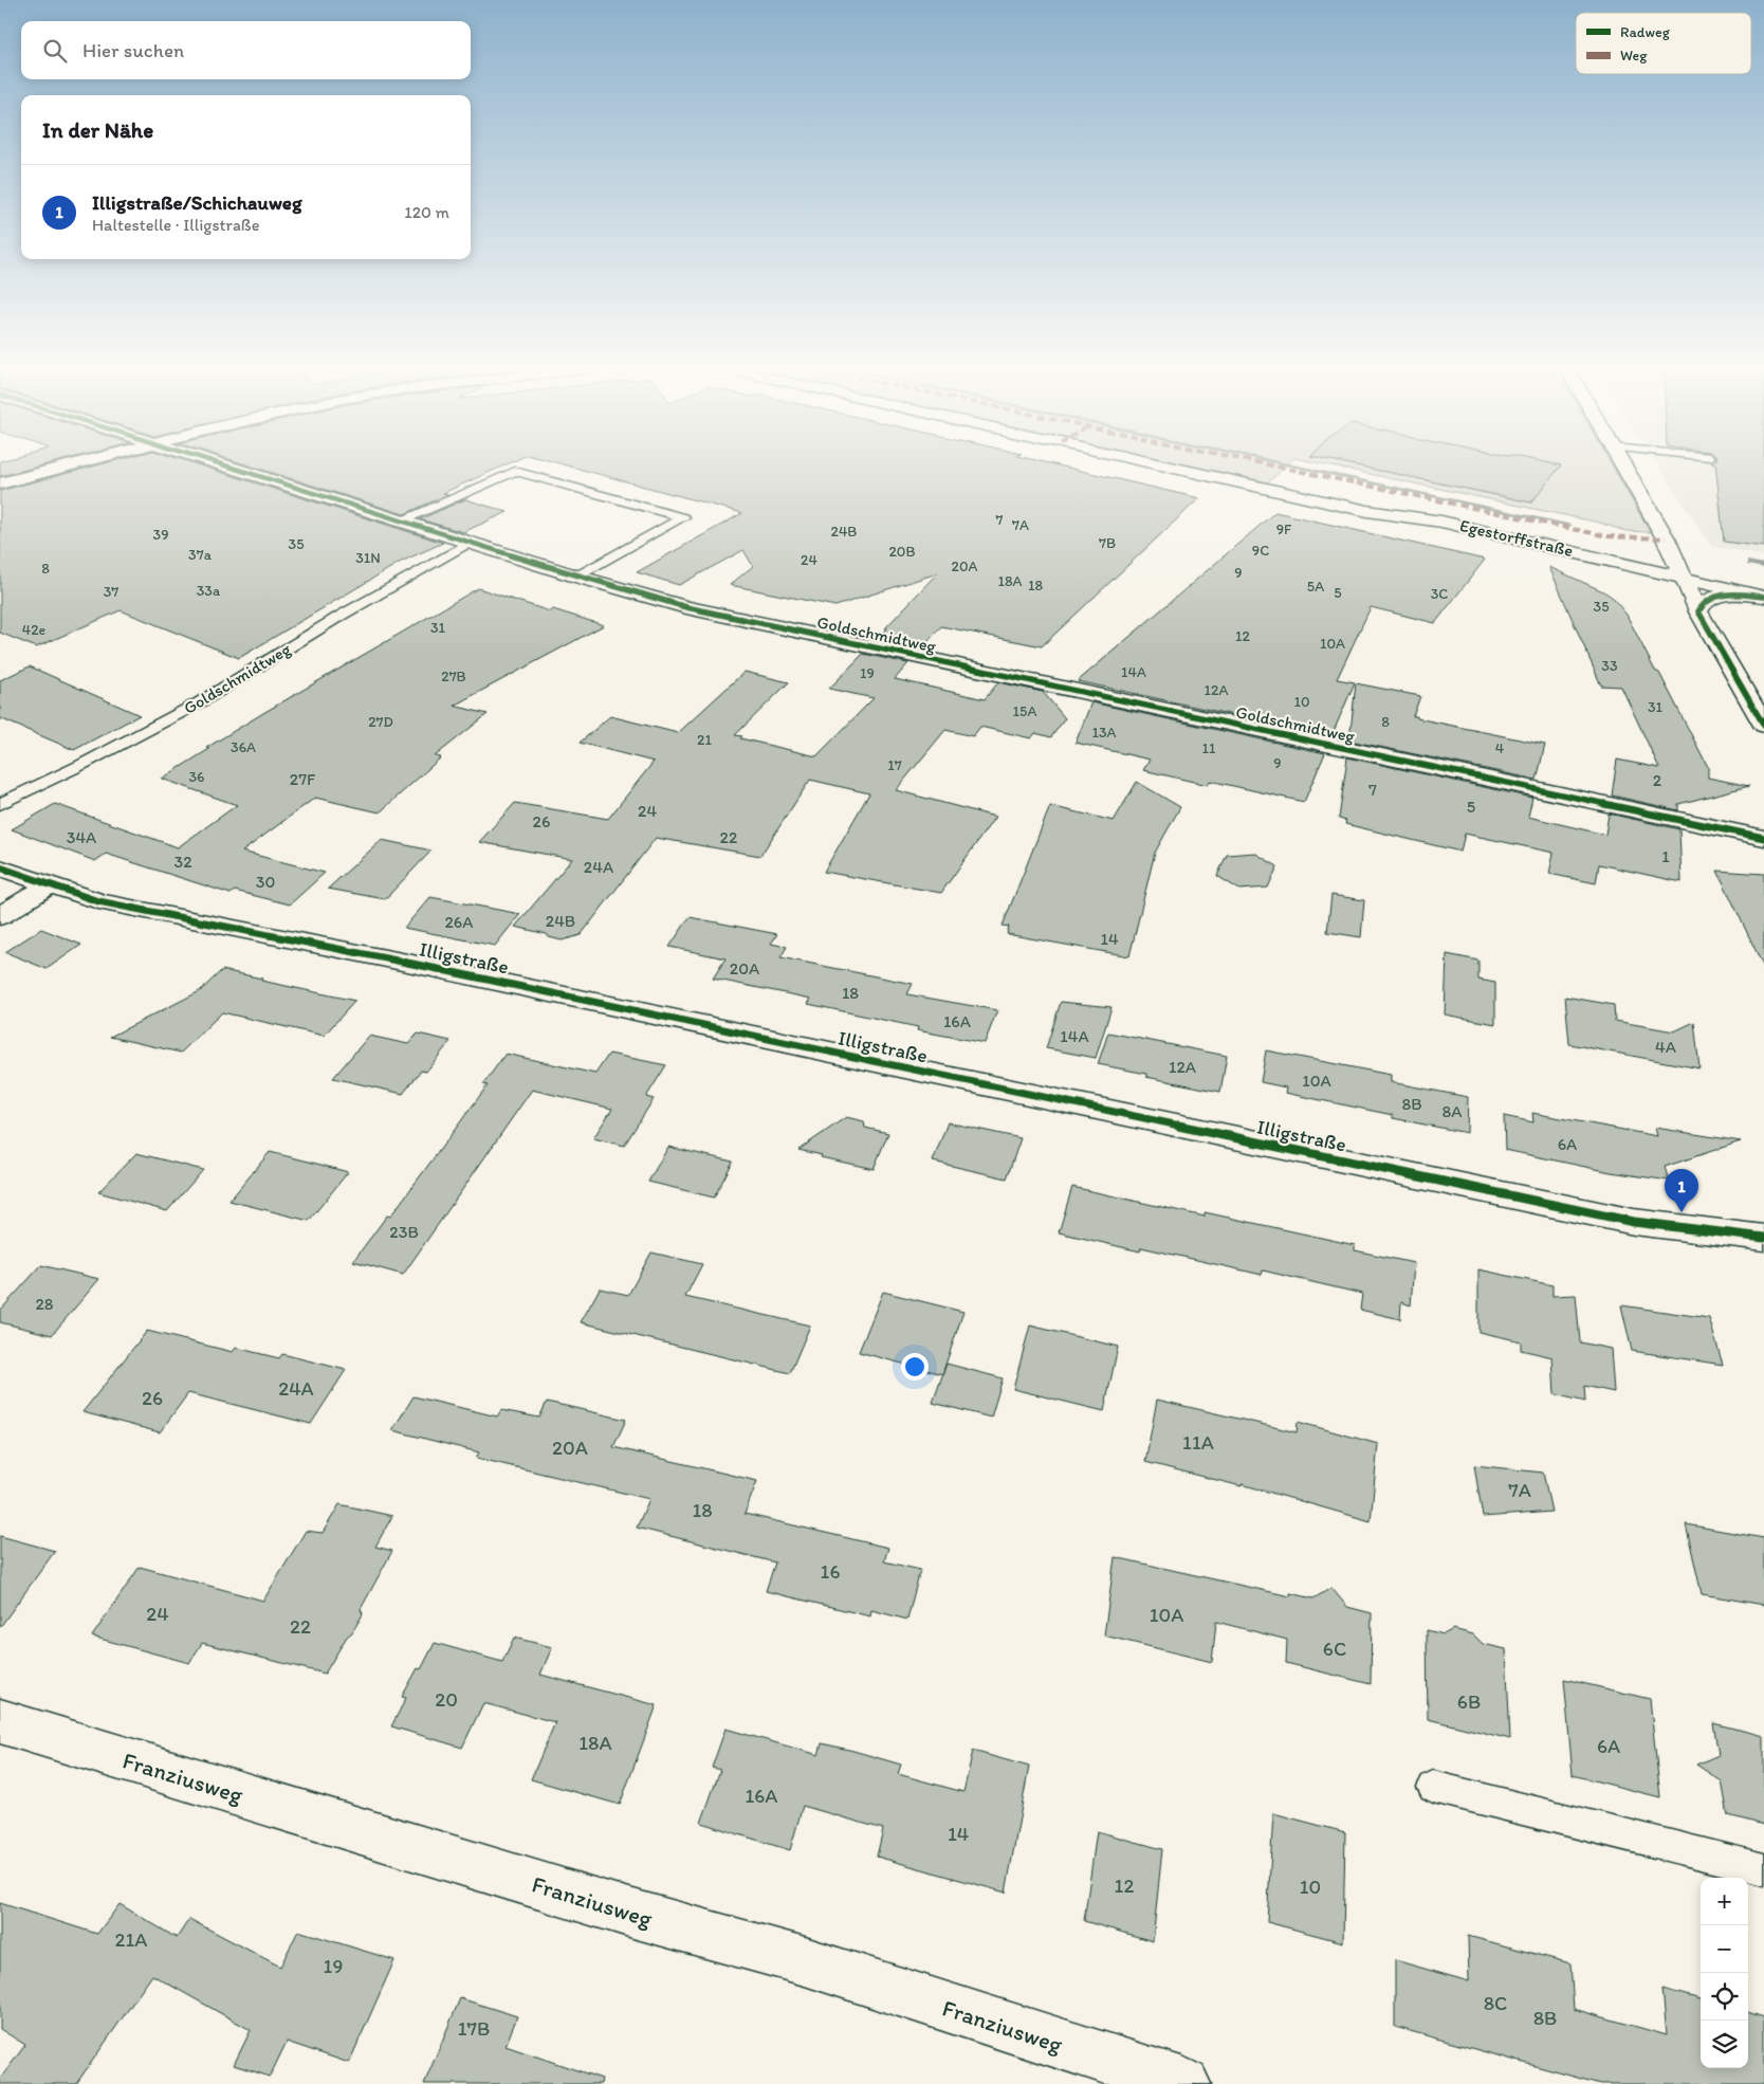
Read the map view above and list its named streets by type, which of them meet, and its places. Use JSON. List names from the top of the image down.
{
  "streets": {
    "street": [
      "Egestorffstraße",
      "Goldschmidtweg",
      "Illigstraße",
      "Franziusweg"
    ]
  },
  "house_numbers": [
    "7",
    "7A",
    "9F",
    "24B",
    "39",
    "7B",
    "35",
    "9C",
    "20B",
    "37a",
    "31N",
    "24",
    "20A",
    "8",
    "9",
    "18A",
    "18",
    "5A",
    "33a",
    "37",
    "5",
    "3C",
    "35",
    "31",
    "42e",
    "12",
    "10A",
    "33",
    "14A",
    "19",
    "27B",
    "12A",
    "10",
    "31",
    "15A",
    "27D",
    "8",
    "13A",
    "21",
    "36A",
    "11",
    "4",
    "9",
    "17",
    "36",
    "27F",
    "2",
    "7",
    "5",
    "24",
    "26",
    "34A",
    "22",
    "1",
    "32",
    "24A",
    "30",
    "24B",
    "26A",
    "14",
    "20A",
    "18",
    "16A",
    "14A",
    "4A",
    "12A",
    "10A",
    "8B",
    "8A",
    "6A",
    "23B",
    "28",
    "24A",
    "26",
    "11A",
    "20A",
    "7A",
    "18",
    "16",
    "24",
    "10A",
    "22",
    "6C",
    "20",
    "6B",
    "18A",
    "6A",
    "16A",
    "14",
    "12",
    "10",
    "21A",
    "19",
    "8C",
    "8B",
    "17B"
  ],
  "legend": ["Radweg", "Weg"],
  "page": {
    "search": "Hier suchen",
    "heading": "In der Nähe",
    "list": [
      {
        "mark": "1",
        "name": "Illigstraße/Schichauweg",
        "note": "Haltestelle · Illigstraße",
        "value": "120 m"
      }
    ],
    "pins": "1",
    "map_buttons": ["+", "−"]
  }
}
